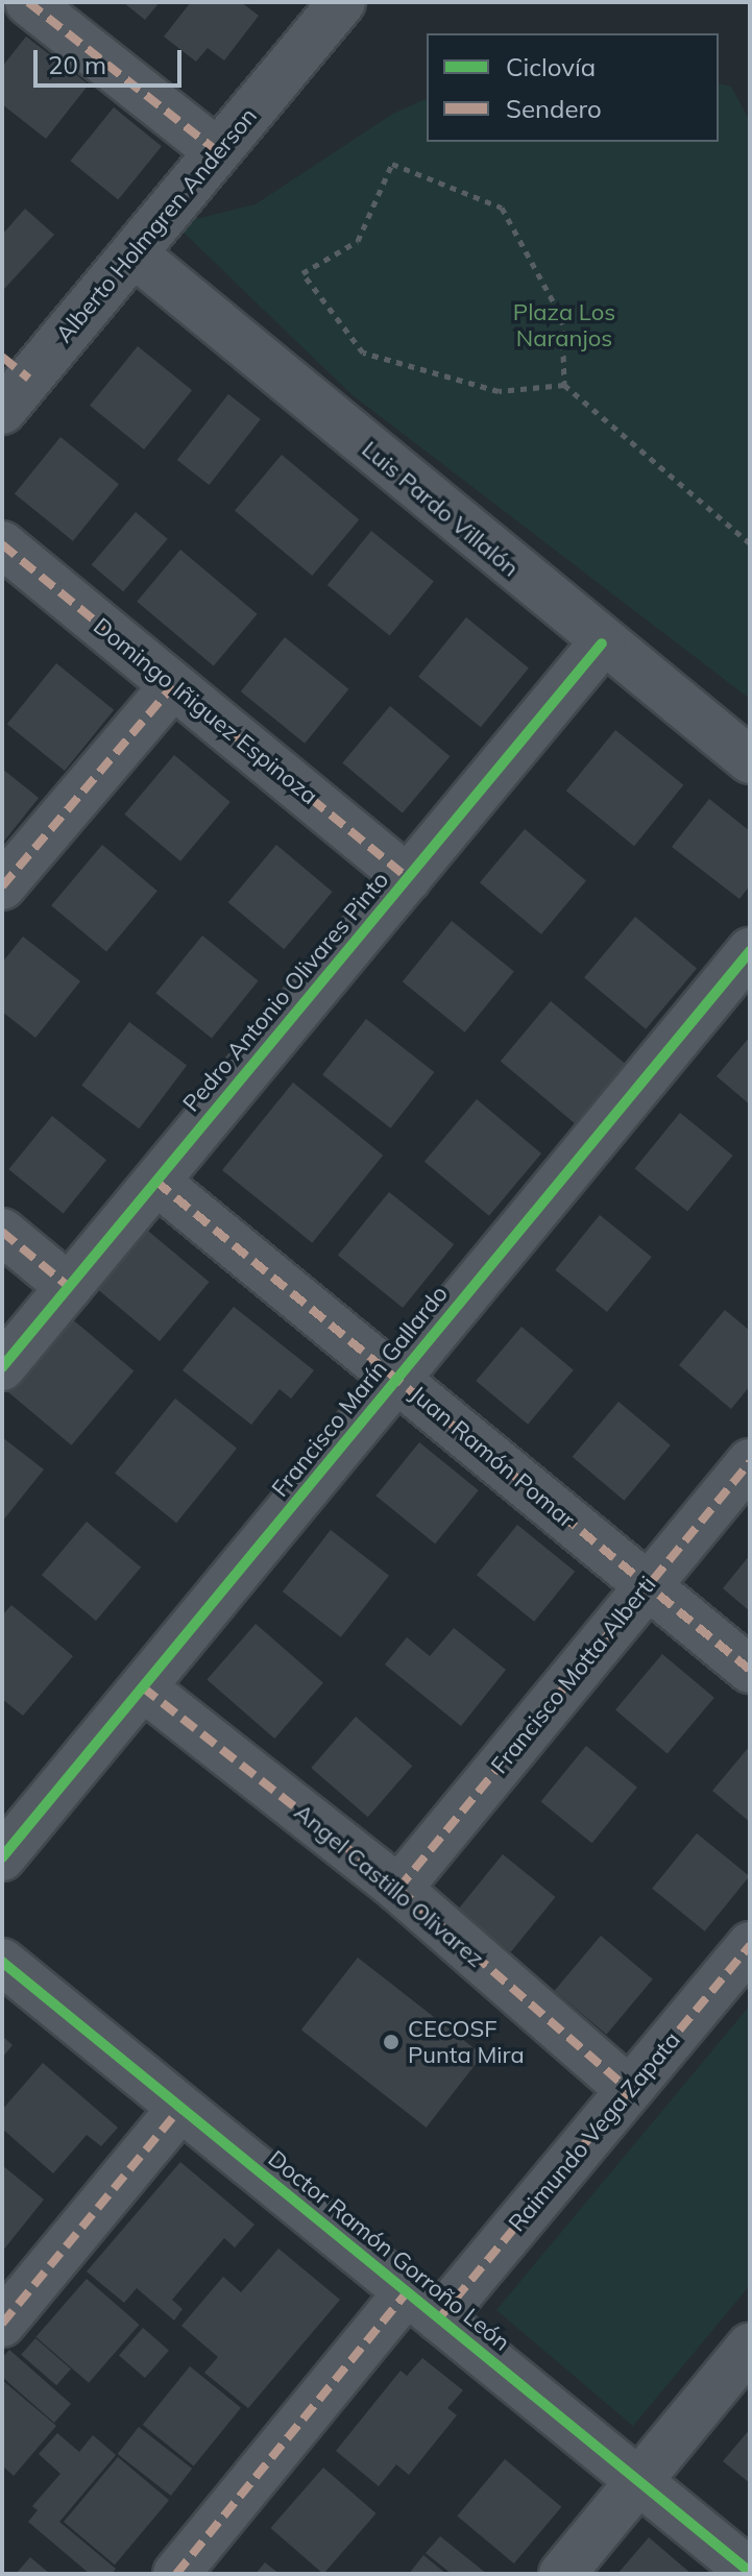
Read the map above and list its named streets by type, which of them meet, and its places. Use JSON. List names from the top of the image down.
{
  "streets": {
    "street": [
      "Alberto Holmgren Anderson",
      "Luis Pardo Villalón",
      "Domingo Iñiguez Espinoza",
      "Pedro Antonio Olivares Pinto",
      "Francisco Marín Gallardo",
      "Juan Ramón Pomar",
      "Francisco Motta Alberti",
      "Angel Castillo Olivarez",
      "Raimundo Vega Zapata",
      "Doctor Ramón Gorroño León"
    ]
  },
  "crossings": [
    ["Alberto Holmgren Anderson", "Luis Pardo Villalón"],
    ["Luis Pardo Villalón", "Pedro Antonio Olivares Pinto"],
    ["Domingo Iñiguez Espinoza", "Pedro Antonio Olivares Pinto"],
    ["Pedro Antonio Olivares Pinto", "Juan Ramón Pomar"],
    ["Francisco Marín Gallardo", "Juan Ramón Pomar"],
    ["Francisco Marín Gallardo", "Angel Castillo Olivarez"],
    ["Juan Ramón Pomar", "Francisco Motta Alberti"],
    ["Francisco Motta Alberti", "Angel Castillo Olivarez"],
    ["Angel Castillo Olivarez", "Raimundo Vega Zapata"],
    ["Raimundo Vega Zapata", "Doctor Ramón Gorroño León"]
  ],
  "parks": ["Plaza Los Naranjos"],
  "places": ["CECOSF Punta Mira"],
  "legend": ["Ciclovía", "Sendero"],
  "scale_bar": "20 m"
}
